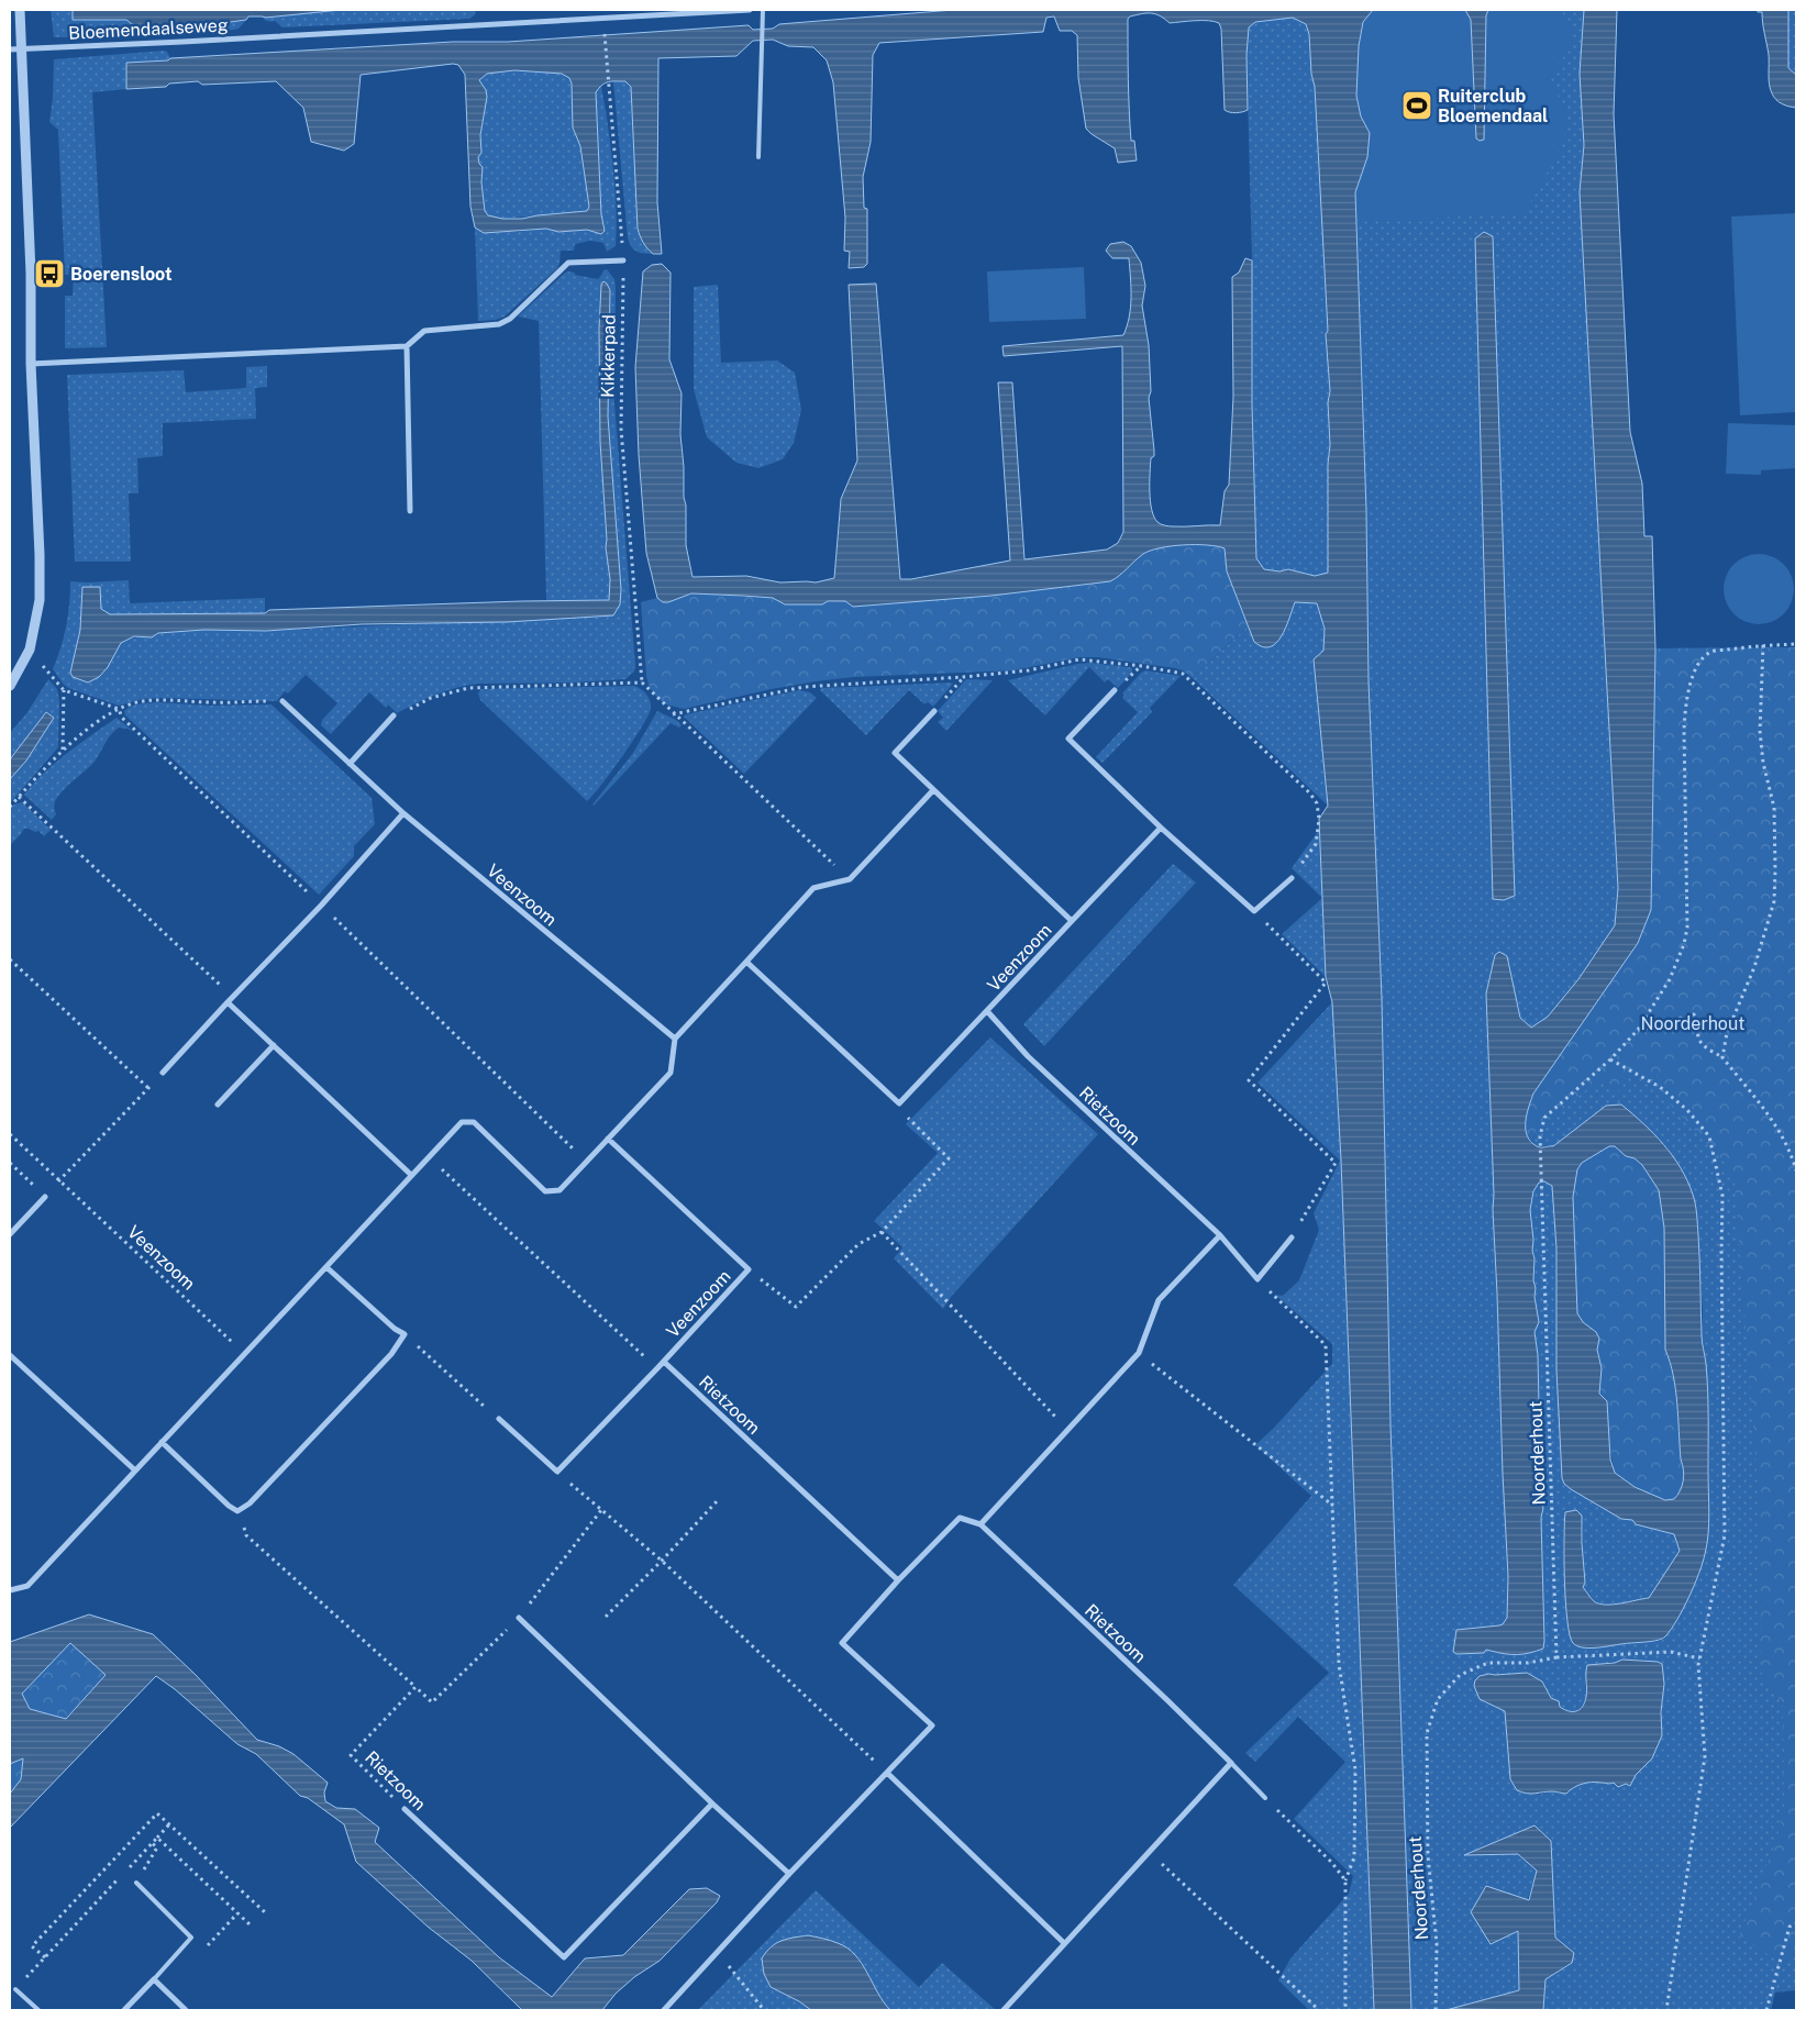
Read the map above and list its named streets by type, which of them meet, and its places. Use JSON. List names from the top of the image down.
{
  "streets": {
    "street": ["Bloemendaalseweg", "Veenzoom", "Rietzoom"],
    "path": ["Kikkerpad", "Noorderhout"]
  },
  "crossings": [
    ["Veenzoom", "Rietzoom"]
  ],
  "parks": ["Noorderhout"],
  "places": {
    "sports": ["Ruiterclub Bloemendaal"],
    "bus stop": ["Boerensloot"]
  }
}
